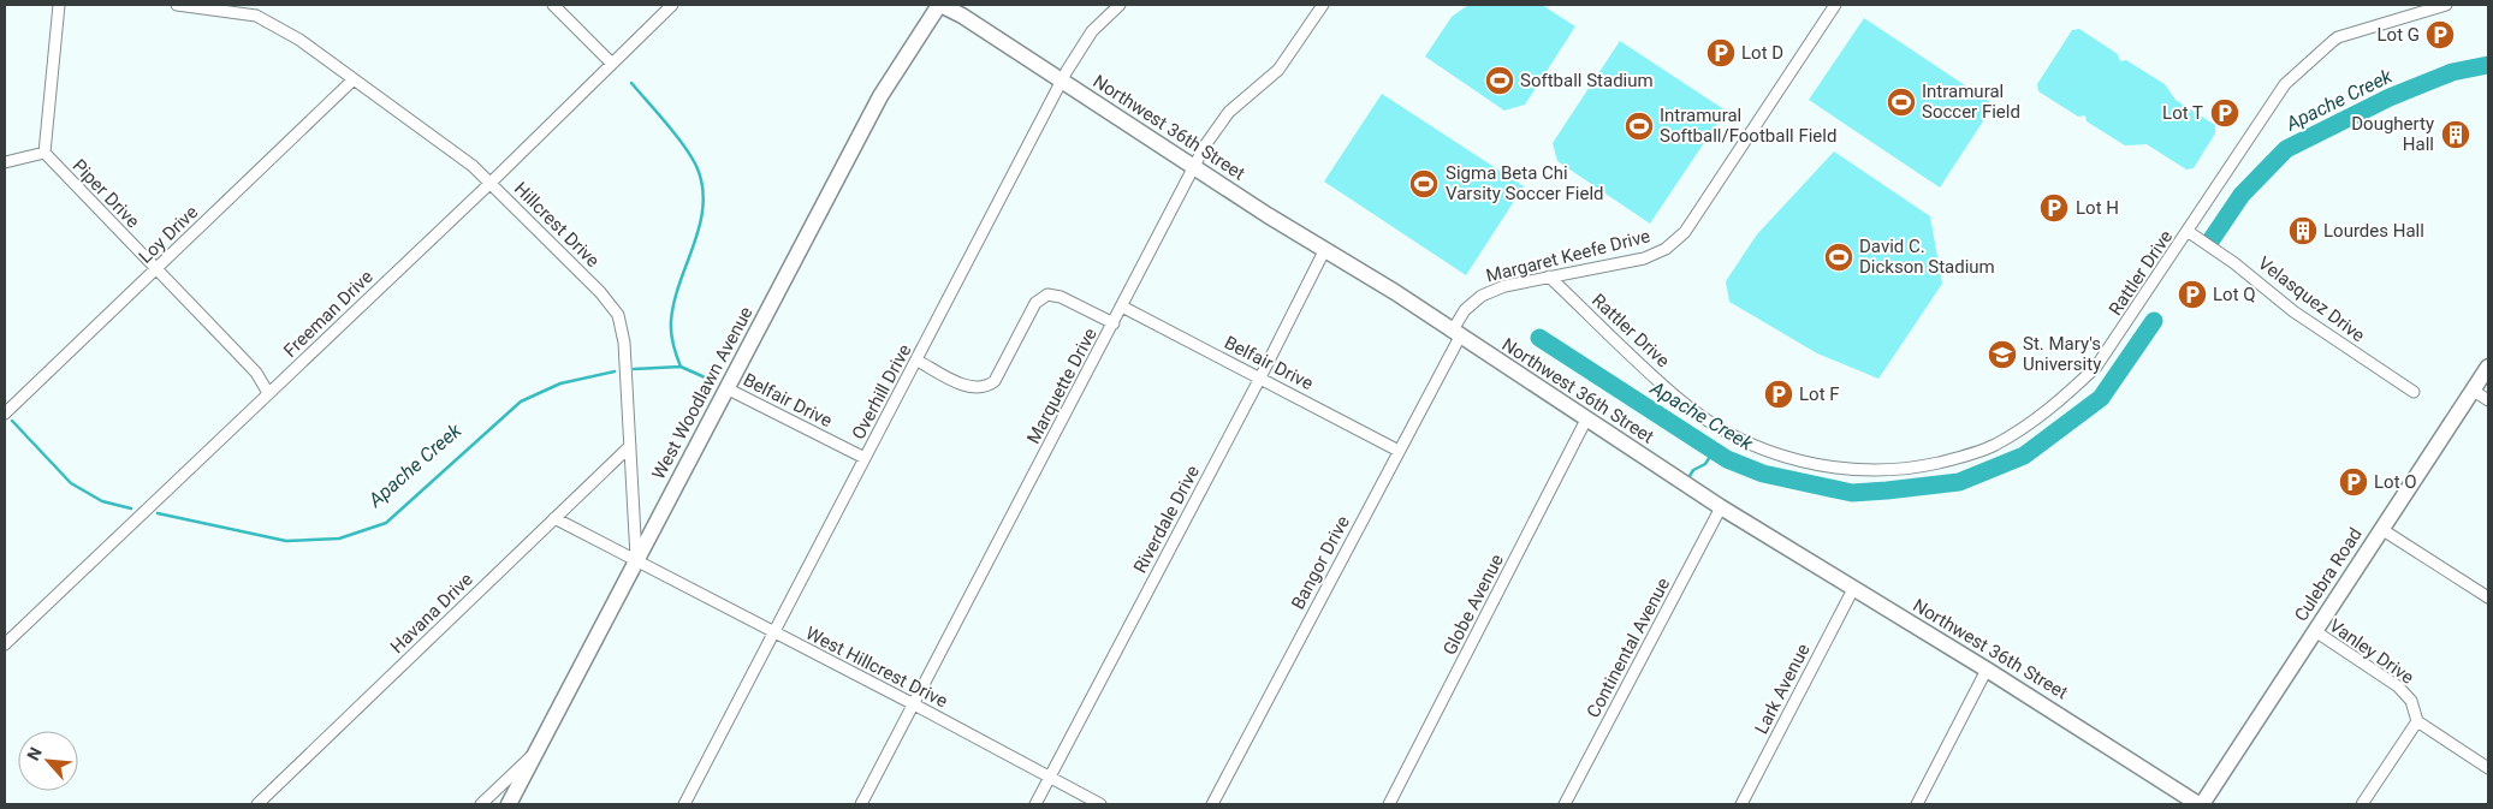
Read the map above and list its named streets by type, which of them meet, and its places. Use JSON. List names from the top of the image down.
{
  "streets": {
    "main road": ["Northwest 36th Street", "West Woodlawn Avenue", "Culebra Road"],
    "street": [
      "Piper Drive",
      "Hillcrest Drive",
      "Loy Drive",
      "Margaret Keefe Drive",
      "Rattler Drive",
      "Velasquez Drive",
      "Freeman Drive",
      "Belfair Drive",
      "Marquette Drive",
      "Overhill Drive",
      "Riverdale Drive",
      "Bangor Drive",
      "Globe Avenue",
      "Havana Drive",
      "Continental Avenue",
      "Vanley Drive",
      "West Hillcrest Drive",
      "Lark Avenue"
    ]
  },
  "crossings": [
    ["Northwest 36th Street", "Margaret Keefe Drive"],
    ["Northwest 36th Street", "Marquette Drive"],
    ["Northwest 36th Street", "Overhill Drive"],
    ["Northwest 36th Street", "West Woodlawn Avenue"],
    ["Northwest 36th Street", "Riverdale Drive"],
    ["Northwest 36th Street", "Bangor Drive"],
    ["Northwest 36th Street", "Culebra Road"],
    ["Northwest 36th Street", "Globe Avenue"],
    ["Northwest 36th Street", "Continental Avenue"],
    ["Northwest 36th Street", "Lark Avenue"],
    ["Piper Drive", "Loy Drive"],
    ["Piper Drive", "Freeman Drive"],
    ["Hillcrest Drive", "Loy Drive"],
    ["Hillcrest Drive", "Freeman Drive"],
    ["Hillcrest Drive", "West Woodlawn Avenue"],
    ["Hillcrest Drive", "Havana Drive"],
    ["Hillcrest Drive", "West Hillcrest Drive"],
    ["Margaret Keefe Drive", "Rattler Drive"],
    ["Margaret Keefe Drive", "Bangor Drive"],
    ["Rattler Drive", "Velasquez Drive"],
    ["Belfair Drive", "Marquette Drive"],
    ["Belfair Drive", "Overhill Drive"],
    ["Belfair Drive", "West Woodlawn Avenue"],
    ["Belfair Drive", "Riverdale Drive"],
    ["Belfair Drive", "Bangor Drive"],
    ["Marquette Drive", "West Hillcrest Drive"],
    ["Overhill Drive", "West Hillcrest Drive"],
    ["West Woodlawn Avenue", "West Hillcrest Drive"],
    ["Riverdale Drive", "West Hillcrest Drive"],
    ["Culebra Road", "Vanley Drive"]
  ],
  "water": ["Apache Creek"],
  "places": {
    "parking": [
      "Lot G",
      "Lot D",
      "Lot T",
      "Lot H",
      "Lot Q",
      "Lot F",
      "Lot O"
    ],
    "sports": [
      "Softball Stadium",
      "Intramural Soccer Field",
      "Intramural Softball/Football Field",
      "Sigma Beta Chi Varsity Soccer Field",
      "David C. Dickson Stadium"
    ],
    "building": ["Dougherty Hall", "Lourdes Hall"],
    "school or university": ["St. Mary's University"]
  },
  "north": "top left"
}
